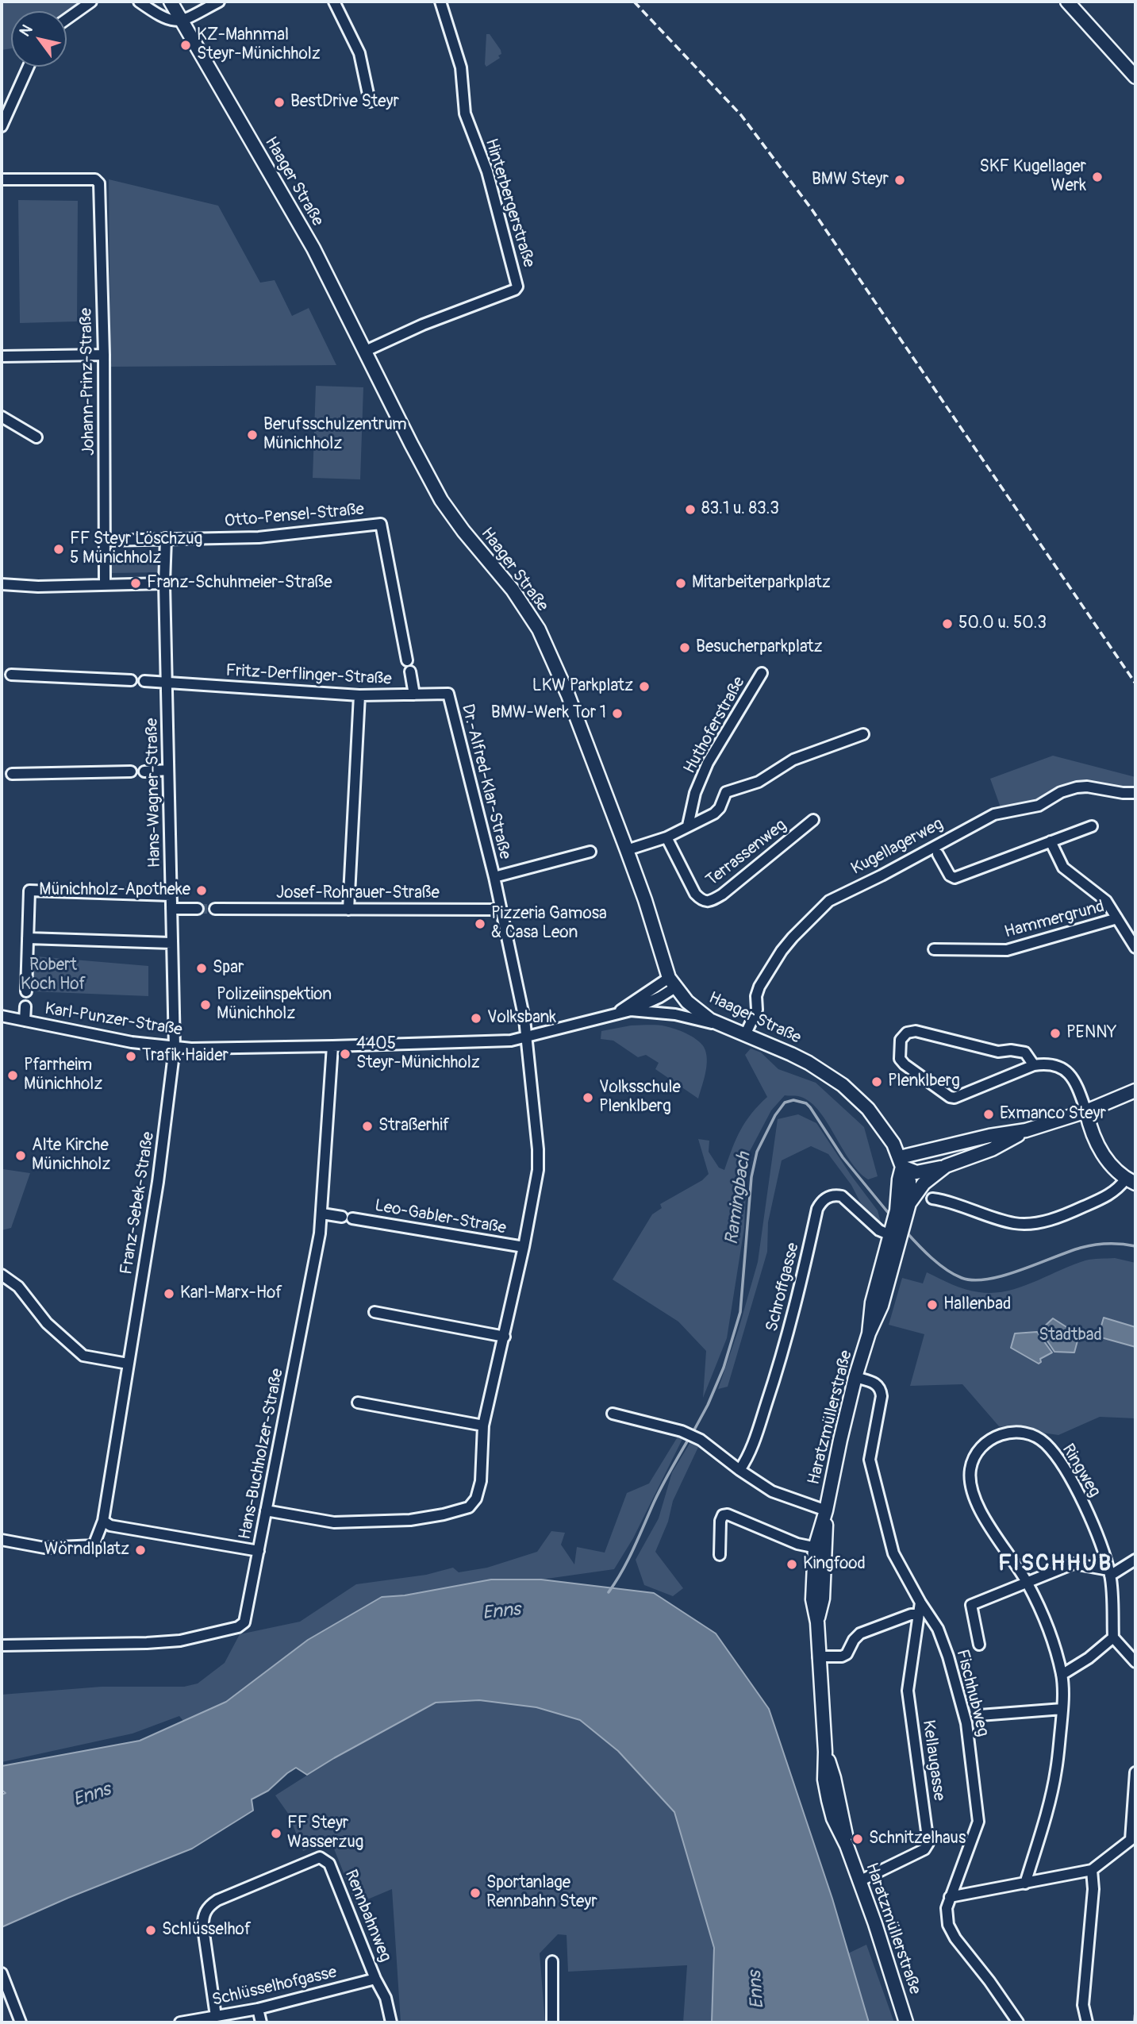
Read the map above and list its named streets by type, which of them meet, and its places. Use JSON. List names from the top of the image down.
{
  "streets": {
    "main road": ["Haager Straße", "Haratzmüllerstraße"],
    "street": [
      "Hinterbergerstraße",
      "Johann-Prinz-Straße",
      "Otto-Pensel-Straße",
      "Fritz-Derflinger-Straße",
      "Huthoferstraße",
      "Dr.-Alfred-Klar-Straße",
      "Hans-Wagner-Straße",
      "Kugellagerweg",
      "Terrassenweg",
      "Josef-Rohrauer-Straße",
      "Hammergrund",
      "Karl-Punzer-Straße",
      "Franz-Sebek-Straße",
      "Leo-Gabler-Straße",
      "Schroffgasse",
      "Hans-Buchholzer-Straße",
      "Ringweg",
      "Fischhubweg",
      "Kellaugasse",
      "Rennbahnweg",
      "Schlüsselhofgasse"
    ]
  },
  "crossings": [
    ["Haager Straße", "Hinterbergerstraße"],
    ["Haager Straße", "Kugellagerweg"],
    ["Haager Straße", "Karl-Punzer-Straße"],
    ["Haager Straße", "Haratzmüllerstraße"],
    ["Johann-Prinz-Straße", "Otto-Pensel-Straße"],
    ["Otto-Pensel-Straße", "Hans-Wagner-Straße"],
    ["Fritz-Derflinger-Straße", "Dr.-Alfred-Klar-Straße"],
    ["Fritz-Derflinger-Straße", "Hans-Wagner-Straße"],
    ["Dr.-Alfred-Klar-Straße", "Josef-Rohrauer-Straße"],
    ["Dr.-Alfred-Klar-Straße", "Karl-Punzer-Straße"],
    ["Dr.-Alfred-Klar-Straße", "Leo-Gabler-Straße"],
    ["Hans-Wagner-Straße", "Karl-Punzer-Straße"],
    ["Hans-Wagner-Straße", "Franz-Sebek-Straße"],
    ["Karl-Punzer-Straße", "Franz-Sebek-Straße"],
    ["Karl-Punzer-Straße", "Leo-Gabler-Straße"],
    ["Karl-Punzer-Straße", "Hans-Buchholzer-Straße"],
    ["Leo-Gabler-Straße", "Hans-Buchholzer-Straße"],
    ["Schroffgasse", "Haratzmüllerstraße"],
    ["Haratzmüllerstraße", "Fischhubweg"],
    ["Haratzmüllerstraße", "Kellaugasse"],
    ["Ringweg", "Fischhubweg"],
    ["Fischhubweg", "Kellaugasse"],
    ["Rennbahnweg", "Schlüsselhofgasse"]
  ],
  "districts": ["FISCHHUB"],
  "water": ["Ramingbach", "Enns"],
  "parks": ["Robert Koch Hof", "Stadtbad"],
  "places": [
    "KZ-Mahnmal Steyr-Münichholz",
    "BestDrive Steyr",
    "SKF Kugellager Werk",
    "BMW Steyr",
    "Berufsschulzentrum Münichholz",
    "83.1 u. 83.3",
    "FF Steyr Löschzug 5 Münichholz",
    "Franz-Schuhmeier-Straße",
    "Mitarbeiterparkplatz",
    "50.0 u. 50.3",
    "Besucherparkplatz",
    "LKW Parkplatz",
    "BMW-Werk Tor 1",
    "Münichholz-Apotheke",
    "Pizzeria Gamosa & Casa Leon",
    "Spar",
    "Polizeiinspektion Münichholz",
    "Volksbank",
    "PENNY",
    "4405 Steyr-Münichholz",
    "Trafik Haider",
    "Pfarrheim Münichholz",
    "Plenklberg",
    "Volksschule Plenklberg",
    "Exmanco Steyr",
    "Straßerhif",
    "Alte Kirche Münichholz",
    "Karl-Marx-Hof",
    "Hallenbad",
    "Wörndlplatz",
    "Kingfood",
    "FF Steyr Wasserzug",
    "Schnitzelhaus",
    "Sportanlage Rennbahn Steyr",
    "Schlüsselhof"
  ],
  "north": "top left"
}
